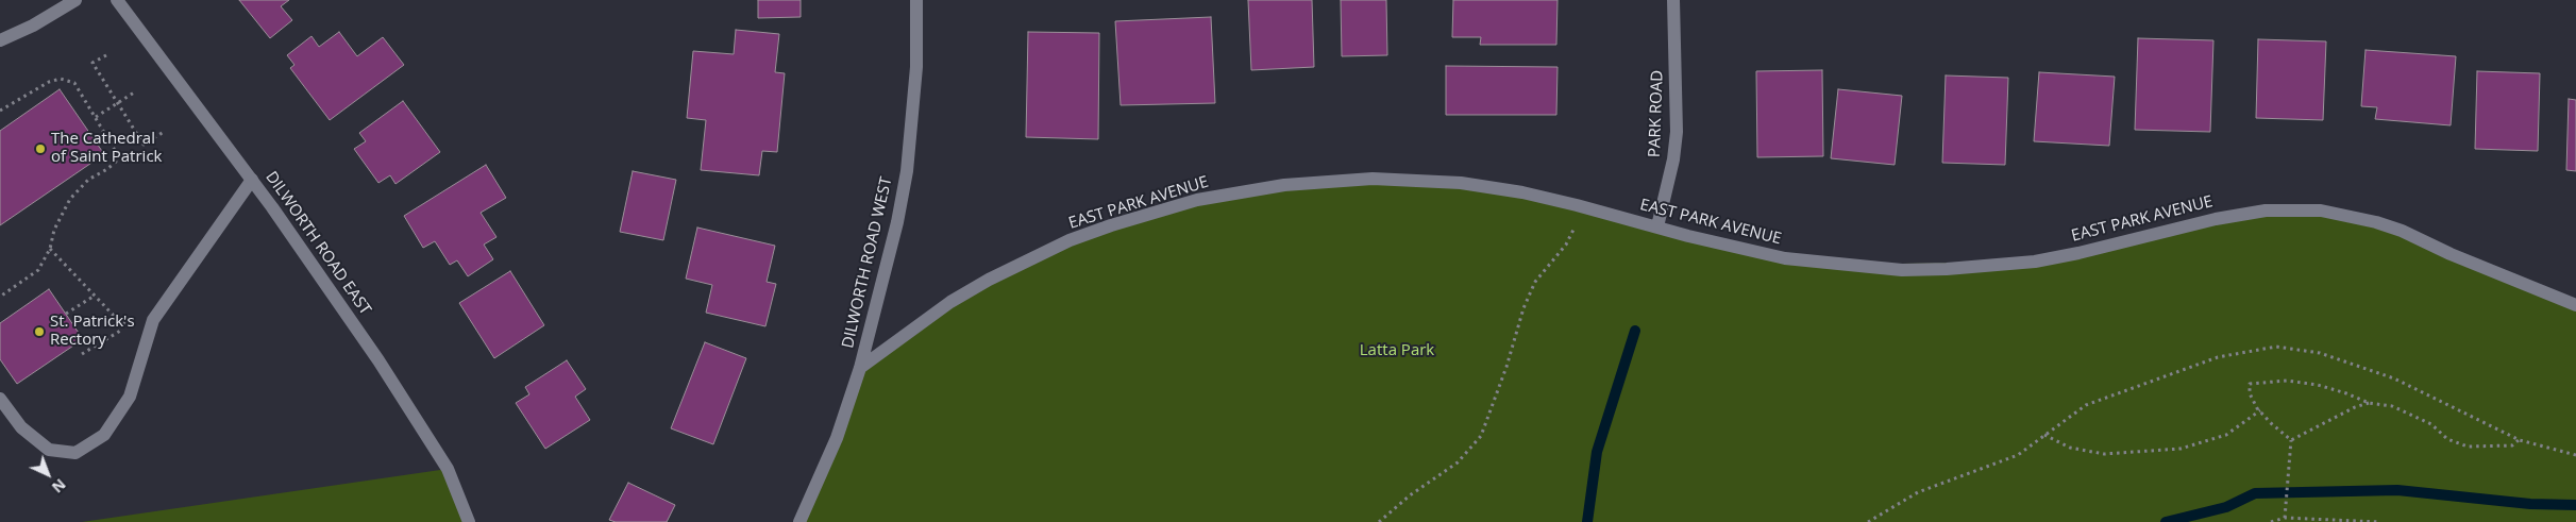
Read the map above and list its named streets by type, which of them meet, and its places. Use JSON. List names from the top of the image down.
{
  "streets": {
    "street": [
      "PARK ROAD",
      "EAST PARK AVENUE",
      "DILWORTH ROAD EAST",
      "DILWORTH ROAD WEST"
    ]
  },
  "crossings": [
    ["PARK ROAD", "EAST PARK AVENUE"],
    ["EAST PARK AVENUE", "DILWORTH ROAD WEST"]
  ],
  "parks": ["Latta Park"],
  "places": ["The Cathedral of Saint Patrick", "St. Patrick's Rectory"],
  "north": "bottom right"
}
